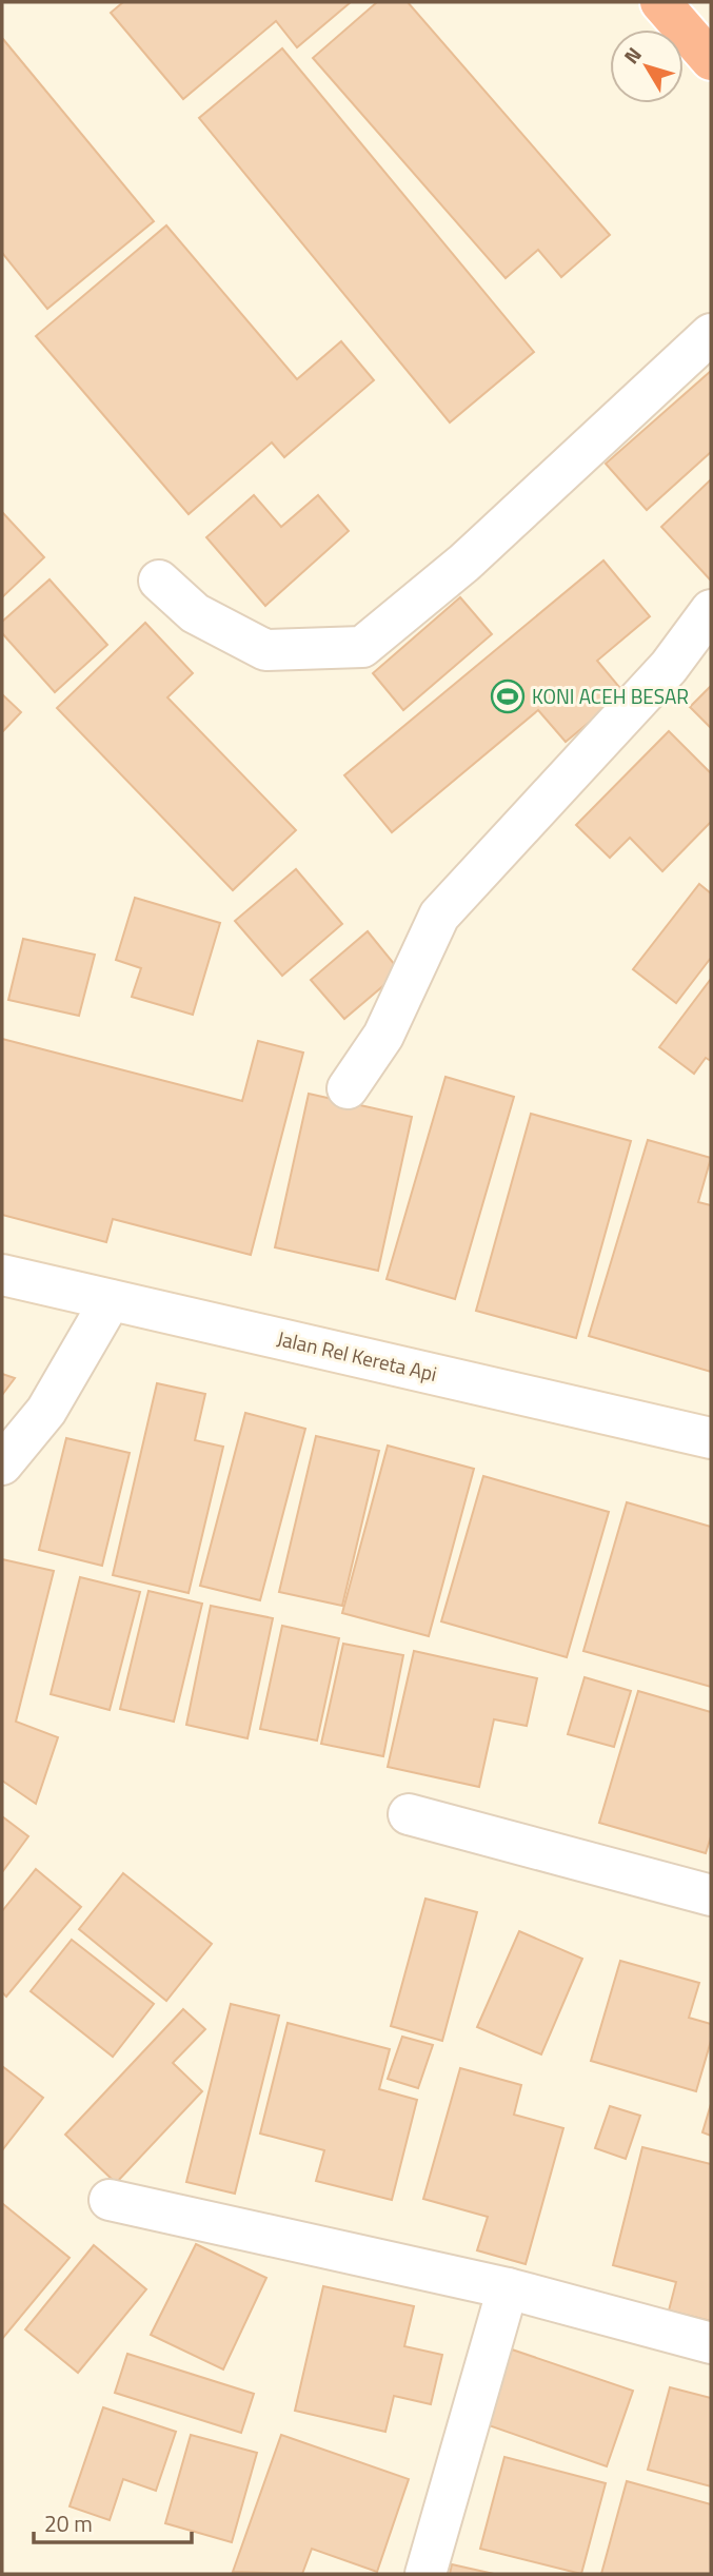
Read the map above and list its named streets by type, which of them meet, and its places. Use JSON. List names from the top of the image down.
{
  "streets": {
    "street": ["Jalan Rel Kereta Api"]
  },
  "places": {
    "sports": ["KONI ACEH BESAR"]
  },
  "scale_bar": "20 m",
  "north": "top left"
}
